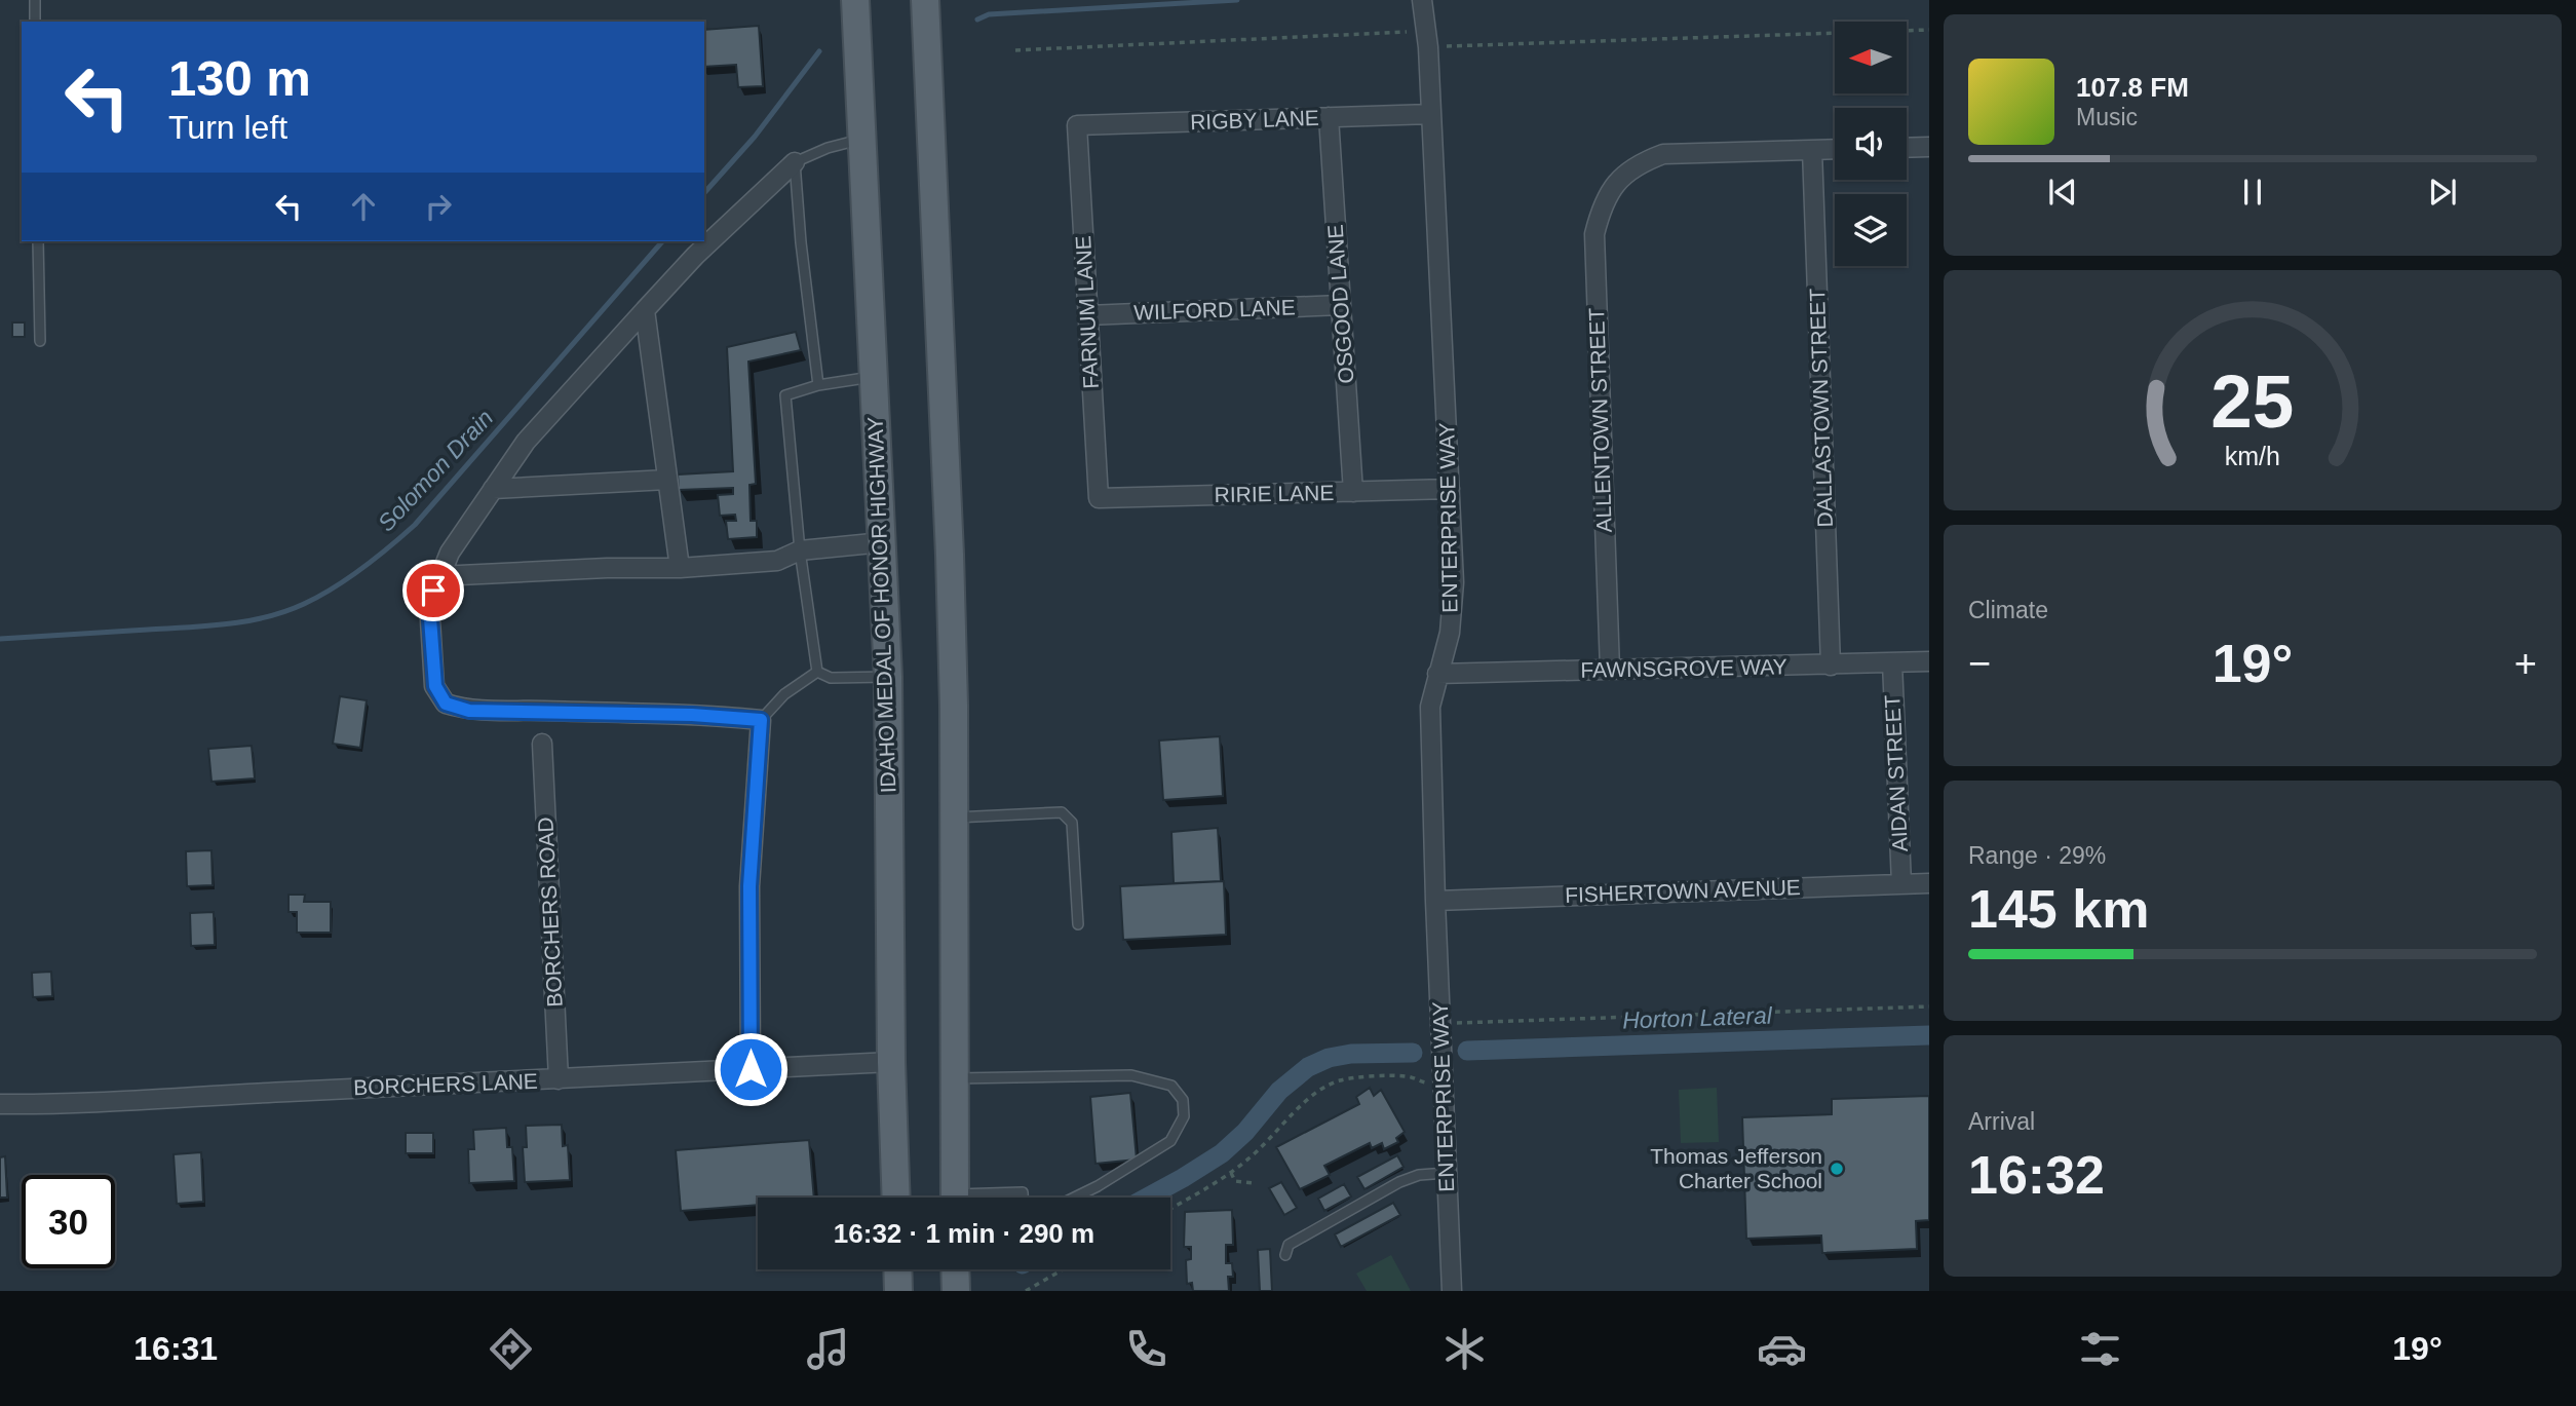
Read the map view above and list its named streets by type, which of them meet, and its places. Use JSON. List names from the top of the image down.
{
  "streets": {
    "main road": ["IDAHO MEDAL OF HONOR HIGHWAY"],
    "street": [
      "RIGBY LANE",
      "OSGOOD LANE",
      "WILFORD LANE",
      "FARNUM LANE",
      "DALLASTOWN STREET",
      "ALLENTOWN STREET",
      "RIRIE LANE",
      "ENTERPRISE WAY",
      "FAWNSGROVE WAY",
      "AIDAN STREET",
      "FISHERTOWN AVENUE",
      "BORCHERS ROAD",
      "BORCHERS LANE"
    ]
  },
  "crossings": [
    ["RIGBY LANE", "OSGOOD LANE"],
    ["RIGBY LANE", "FARNUM LANE"],
    ["RIGBY LANE", "ENTERPRISE WAY"],
    ["OSGOOD LANE", "WILFORD LANE"],
    ["OSGOOD LANE", "RIRIE LANE"],
    ["WILFORD LANE", "FARNUM LANE"],
    ["FARNUM LANE", "RIRIE LANE"],
    ["DALLASTOWN STREET", "ALLENTOWN STREET"],
    ["DALLASTOWN STREET", "FAWNSGROVE WAY"],
    ["ALLENTOWN STREET", "FAWNSGROVE WAY"],
    ["RIRIE LANE", "ENTERPRISE WAY"],
    ["ENTERPRISE WAY", "FAWNSGROVE WAY"],
    ["ENTERPRISE WAY", "FISHERTOWN AVENUE"],
    ["IDAHO MEDAL OF HONOR HIGHWAY", "BORCHERS LANE"],
    ["FAWNSGROVE WAY", "AIDAN STREET"],
    ["AIDAN STREET", "FISHERTOWN AVENUE"],
    ["BORCHERS ROAD", "BORCHERS LANE"]
  ],
  "water": ["Solomon Drain", "Horton Lateral"],
  "places": ["Thomas Jefferson Charter School"],
  "north": "left",
  "page": {
    "turn": ["130 m", "Turn left"],
    "song": ["107.8 FM", "Music"],
    "tile": [
      "Climate",
      ["Range · 29%", "145 km"],
      ["Arrival", "16:32"]
    ],
    "heat": ["−", "19°", "+"],
    "limit": "30",
    "trip": "16:32 · 1 min · 290 m",
    "tabs": ["16:31", "19°"],
    "gauge": ["25", "km/h"]
  }
}
